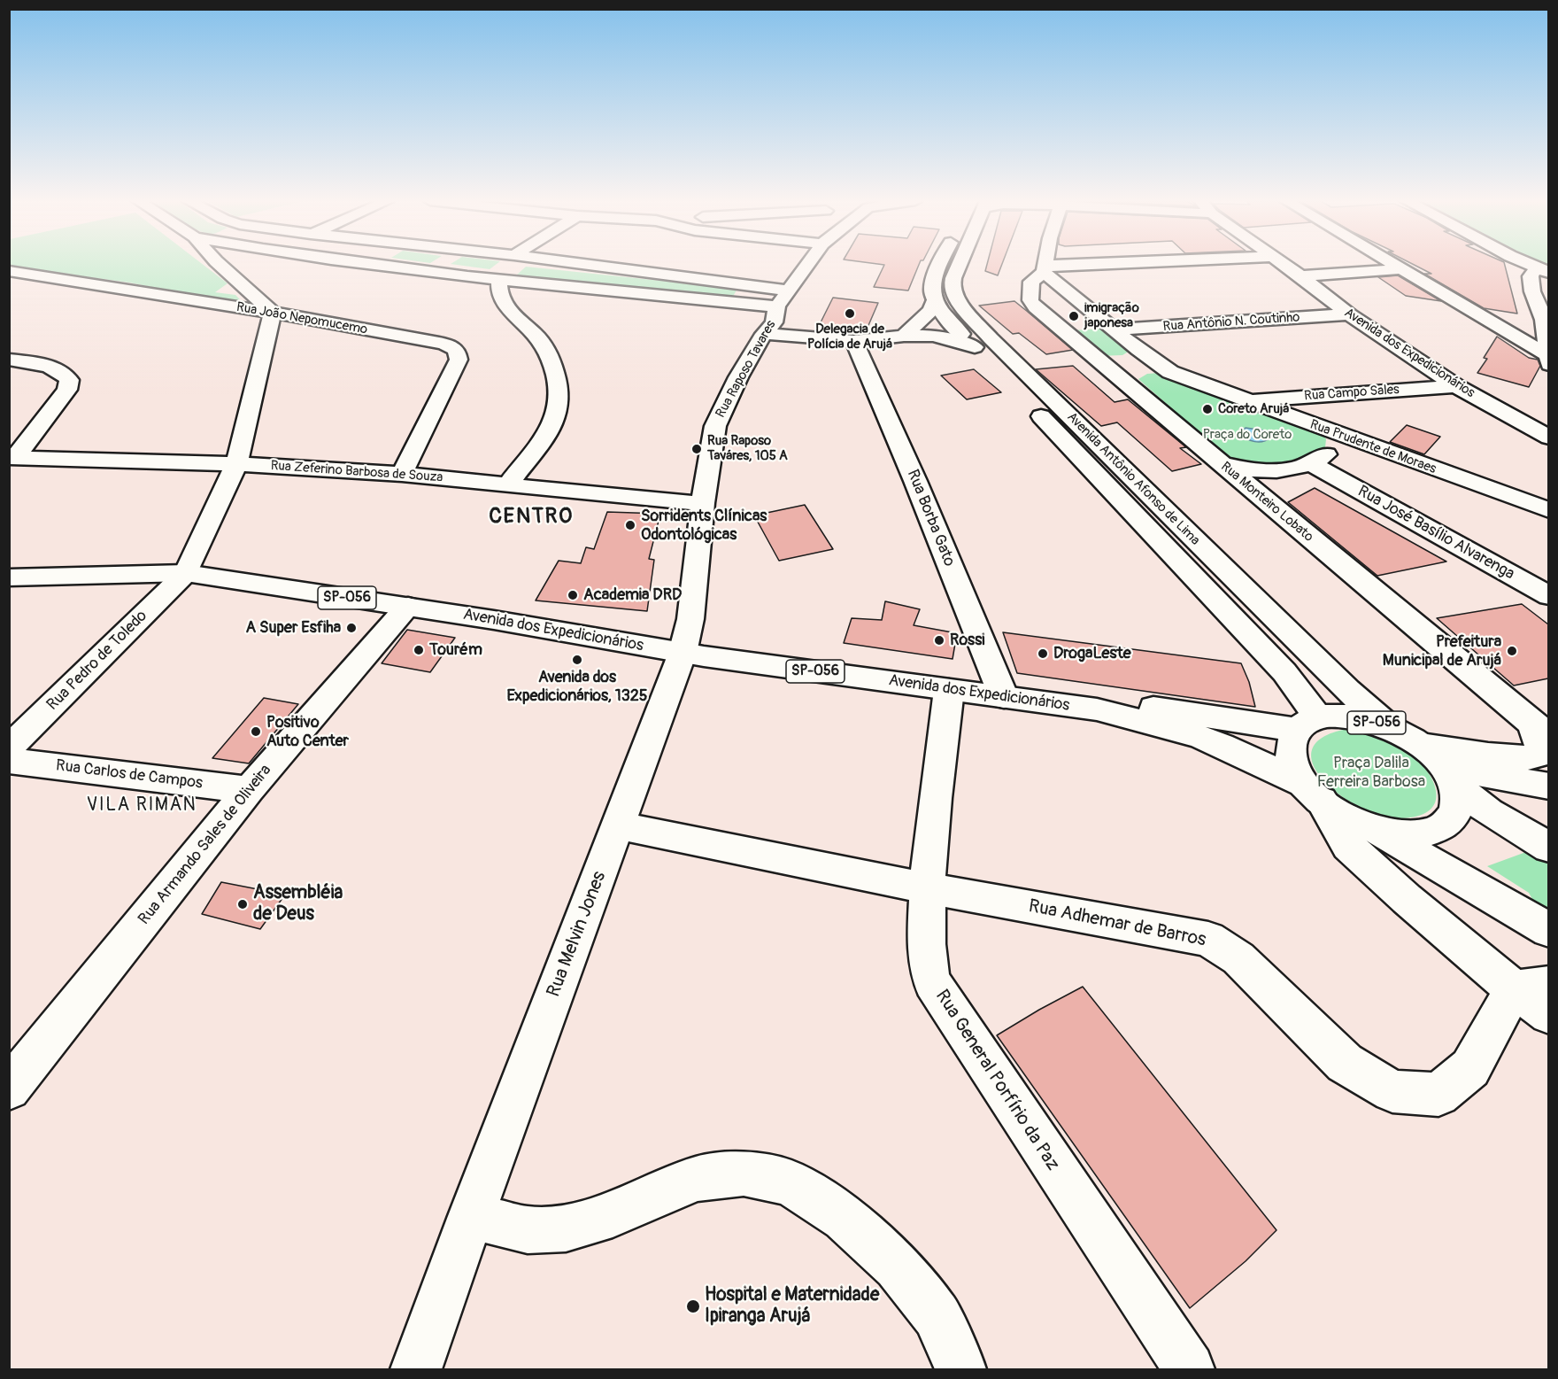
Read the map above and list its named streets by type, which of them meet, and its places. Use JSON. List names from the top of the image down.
{
  "streets": {
    "street": [
      "Rua João Nepomucemo",
      "Rua Antônio N. Coutinho",
      "Avenida dos Expedicionários",
      "Rua Raposo Tavares",
      "Rua Campo Sales",
      "Rua Prudente de Moraes",
      "Rua Zeferino Barbosa de Souza",
      "Avenida Antônio Afonso de Lima",
      "Rua Monteiro Lobato",
      "Rua Borba Gato",
      "Rua José Basílio Alvarenga",
      "SP-056",
      "Rua Pedro de Toledo",
      "Rua Carlos de Campos",
      "Rua Armando Sales de Oliveira",
      "Rua Adhemar de Barros",
      "Rua Melvin Jones",
      "Rua General Porfírio da Paz"
    ]
  },
  "crossings": [
    ["Rua João Nepomucemo", "Rua Zeferino Barbosa de Souza"],
    ["Rua Antônio N. Coutinho", "Avenida dos Expedicionários"],
    ["Rua Antônio N. Coutinho", "Rua Prudente de Moraes"],
    ["Avenida dos Expedicionários", "Rua Raposo Tavares"],
    ["Avenida dos Expedicionários", "Rua Campo Sales"],
    ["Avenida dos Expedicionários", "Avenida Antônio Afonso de Lima"],
    ["Avenida dos Expedicionários", "Rua Monteiro Lobato"],
    ["Avenida dos Expedicionários", "Rua Borba Gato"],
    ["Avenida dos Expedicionários", "SP-056"],
    ["Avenida dos Expedicionários", "Rua Pedro de Toledo"],
    ["Avenida dos Expedicionários", "Rua Armando Sales de Oliveira"],
    ["Avenida dos Expedicionários", "Rua Melvin Jones"],
    ["Avenida dos Expedicionários", "Rua General Porfírio da Paz"],
    ["Rua Raposo Tavares", "Rua Zeferino Barbosa de Souza"],
    ["Rua Raposo Tavares", "Rua Melvin Jones"],
    ["Rua Campo Sales", "Rua Prudente de Moraes"],
    ["Avenida Antônio Afonso de Lima", "Rua Monteiro Lobato"],
    ["Avenida Antônio Afonso de Lima", "SP-056"],
    ["Rua Monteiro Lobato", "SP-056"],
    ["Rua Carlos de Campos", "Rua Armando Sales de Oliveira"],
    ["Rua Adhemar de Barros", "Rua Melvin Jones"],
    ["Rua Adhemar de Barros", "Rua General Porfírio da Paz"]
  ],
  "districts": ["CENTRO", "VILA RIMAN"],
  "parks": ["Praça do Coreto", "Praça Dalila Ferreira Barbosa"],
  "places": [
    "Delegacia de Polícia de Arujá",
    "imigração japonesa",
    "Coreto Arujá",
    "Rua Raposo Taváres, 105 A",
    "Sorridents Clínicas Odontológicas",
    "Academia DRD",
    "A Super Esfiha",
    "Rossi",
    "Tourém",
    "Prefeitura Municipal de Arujá",
    "DrogaLeste",
    "Avenida dos Expedicionários, 1325",
    "Positivo Auto Center",
    "Assembléia de Deus",
    "Hospital e Maternidade Ipiranga Arujá"
  ]
}
